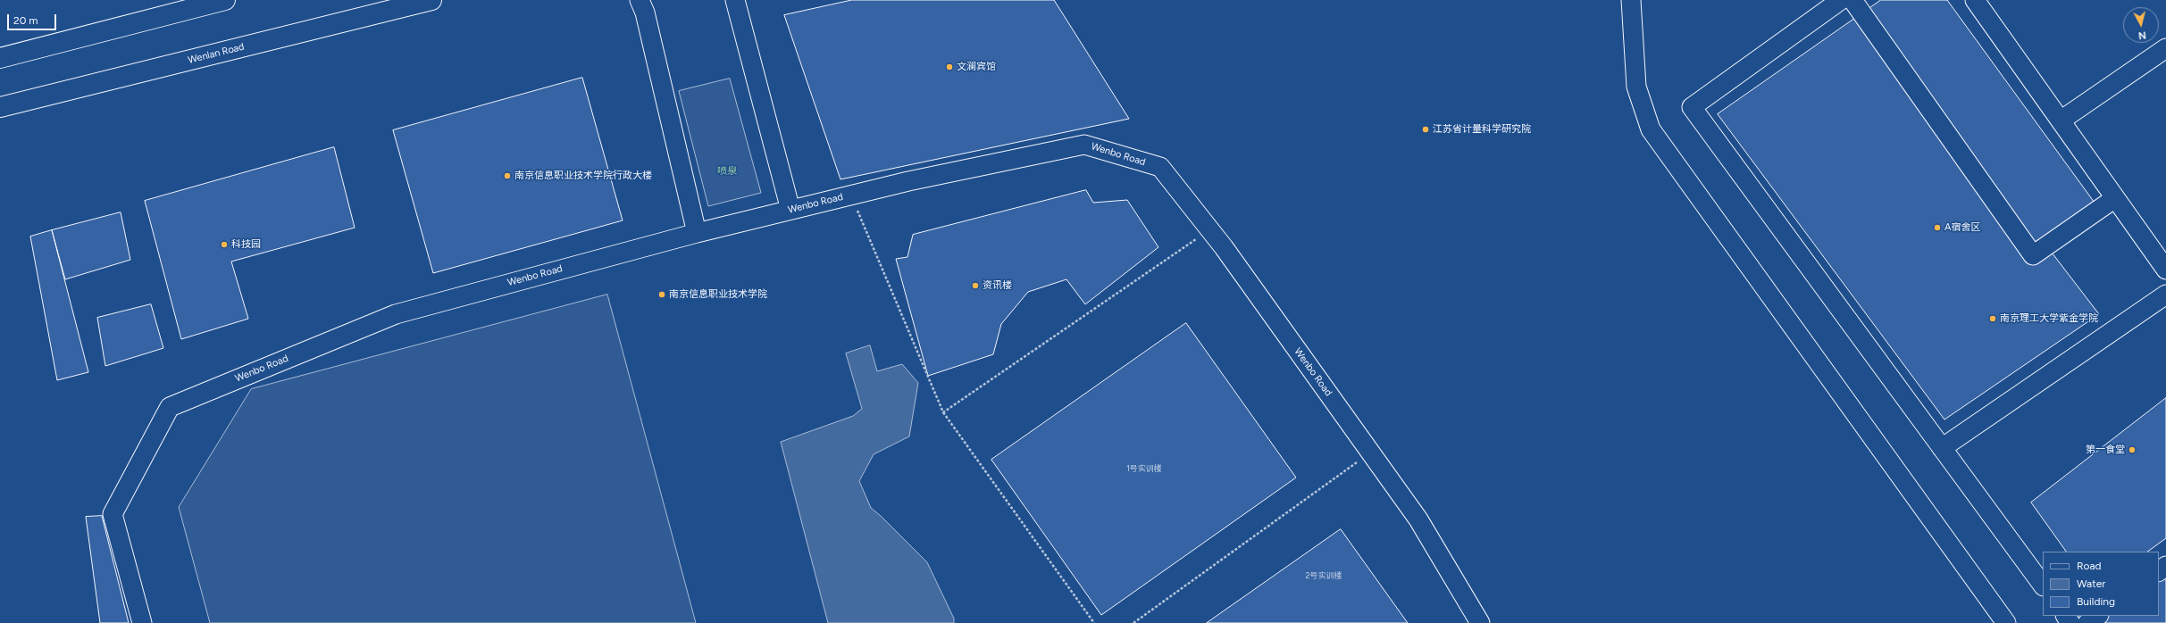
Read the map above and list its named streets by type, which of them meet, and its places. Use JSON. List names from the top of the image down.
{
  "streets": {
    "main road": ["Wenlan Road"],
    "lane": ["Wenbo Road"]
  },
  "parks": ["喷泉"],
  "places": [
    "文澜宾馆",
    "江苏省计量科学研究院",
    "南京信息职业技术学院行政大楼",
    "A宿舍区",
    "科技园",
    "资讯楼",
    "南京信息职业技术学院",
    "南京理工大学紫金学院",
    "第一食堂"
  ],
  "house_numbers": ["1号实训楼", "2号实训楼"],
  "legend": ["Road", "Water", "Building"],
  "scale_bar": "20 m",
  "north": "bottom"
}
